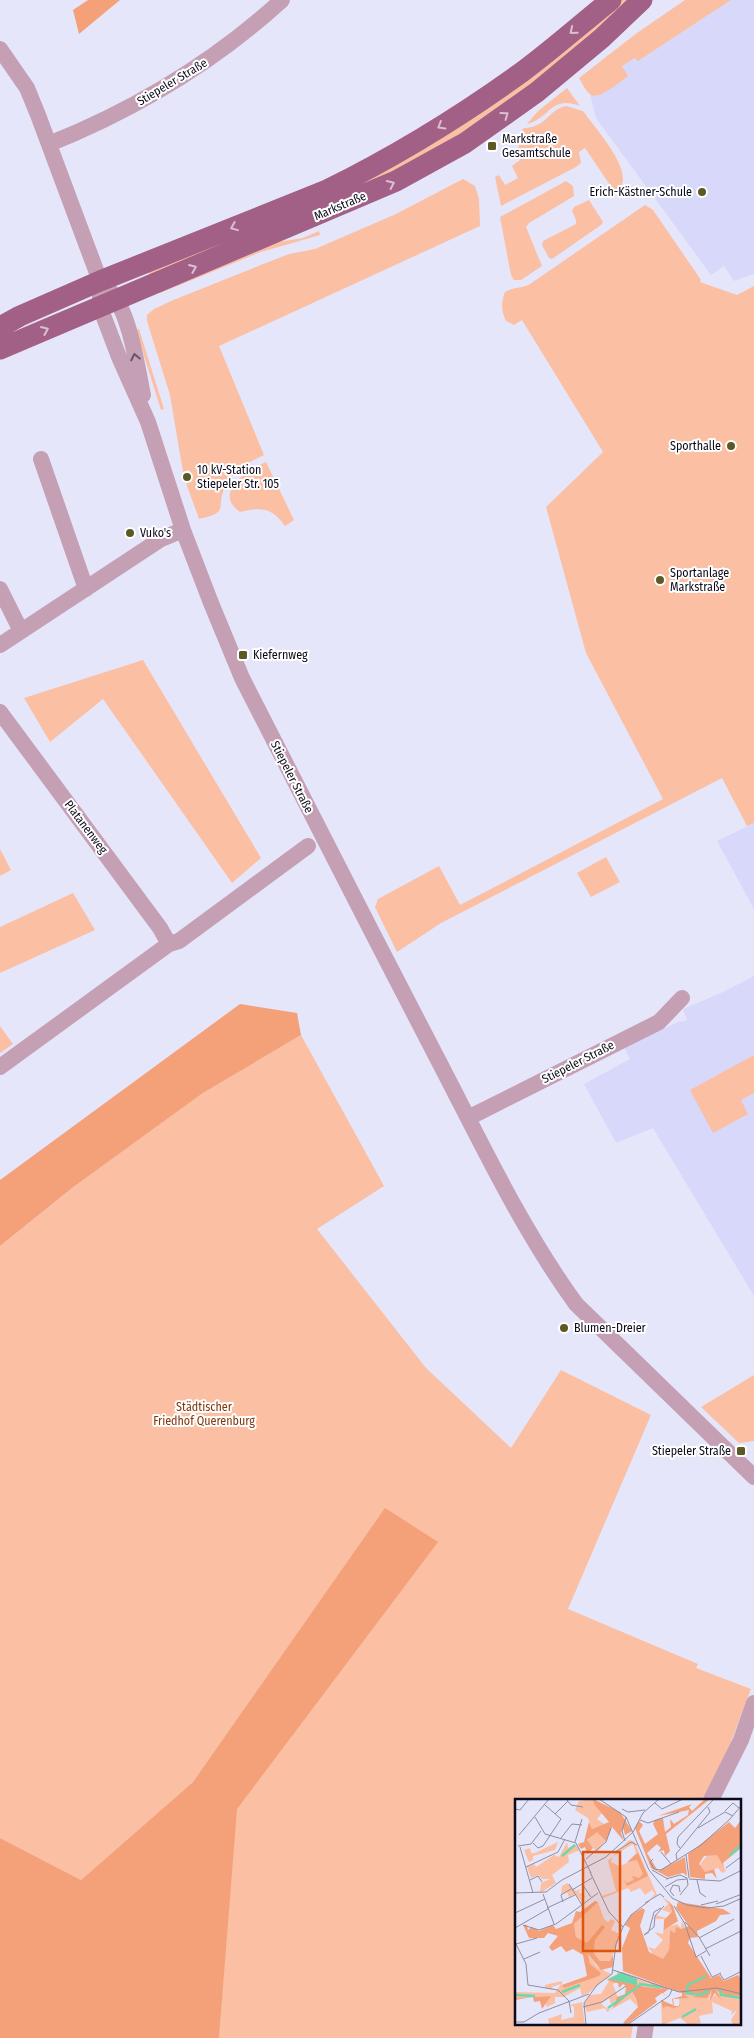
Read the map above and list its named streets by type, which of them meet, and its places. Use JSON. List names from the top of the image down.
{
  "streets": {
    "main road": ["Markstraße"],
    "street": ["Stiepeler Straße", "Platanenweg"]
  },
  "crossings": [
    ["Stiepeler Straße", "Markstraße"]
  ],
  "parks": ["Städtischer Friedhof Querenburg"],
  "places": {
    "transit": ["Markstraße Gesamtschule", "Kiefernweg", "Stiepeler Straße"],
    "other": [
      "Erich-Kästner-Schule",
      "Sporthalle",
      "10 kV-Station Stiepeler Str. 105",
      "Vuko's",
      "Sportanlage Markstraße",
      "Blumen-Dreier"
    ]
  }
}
